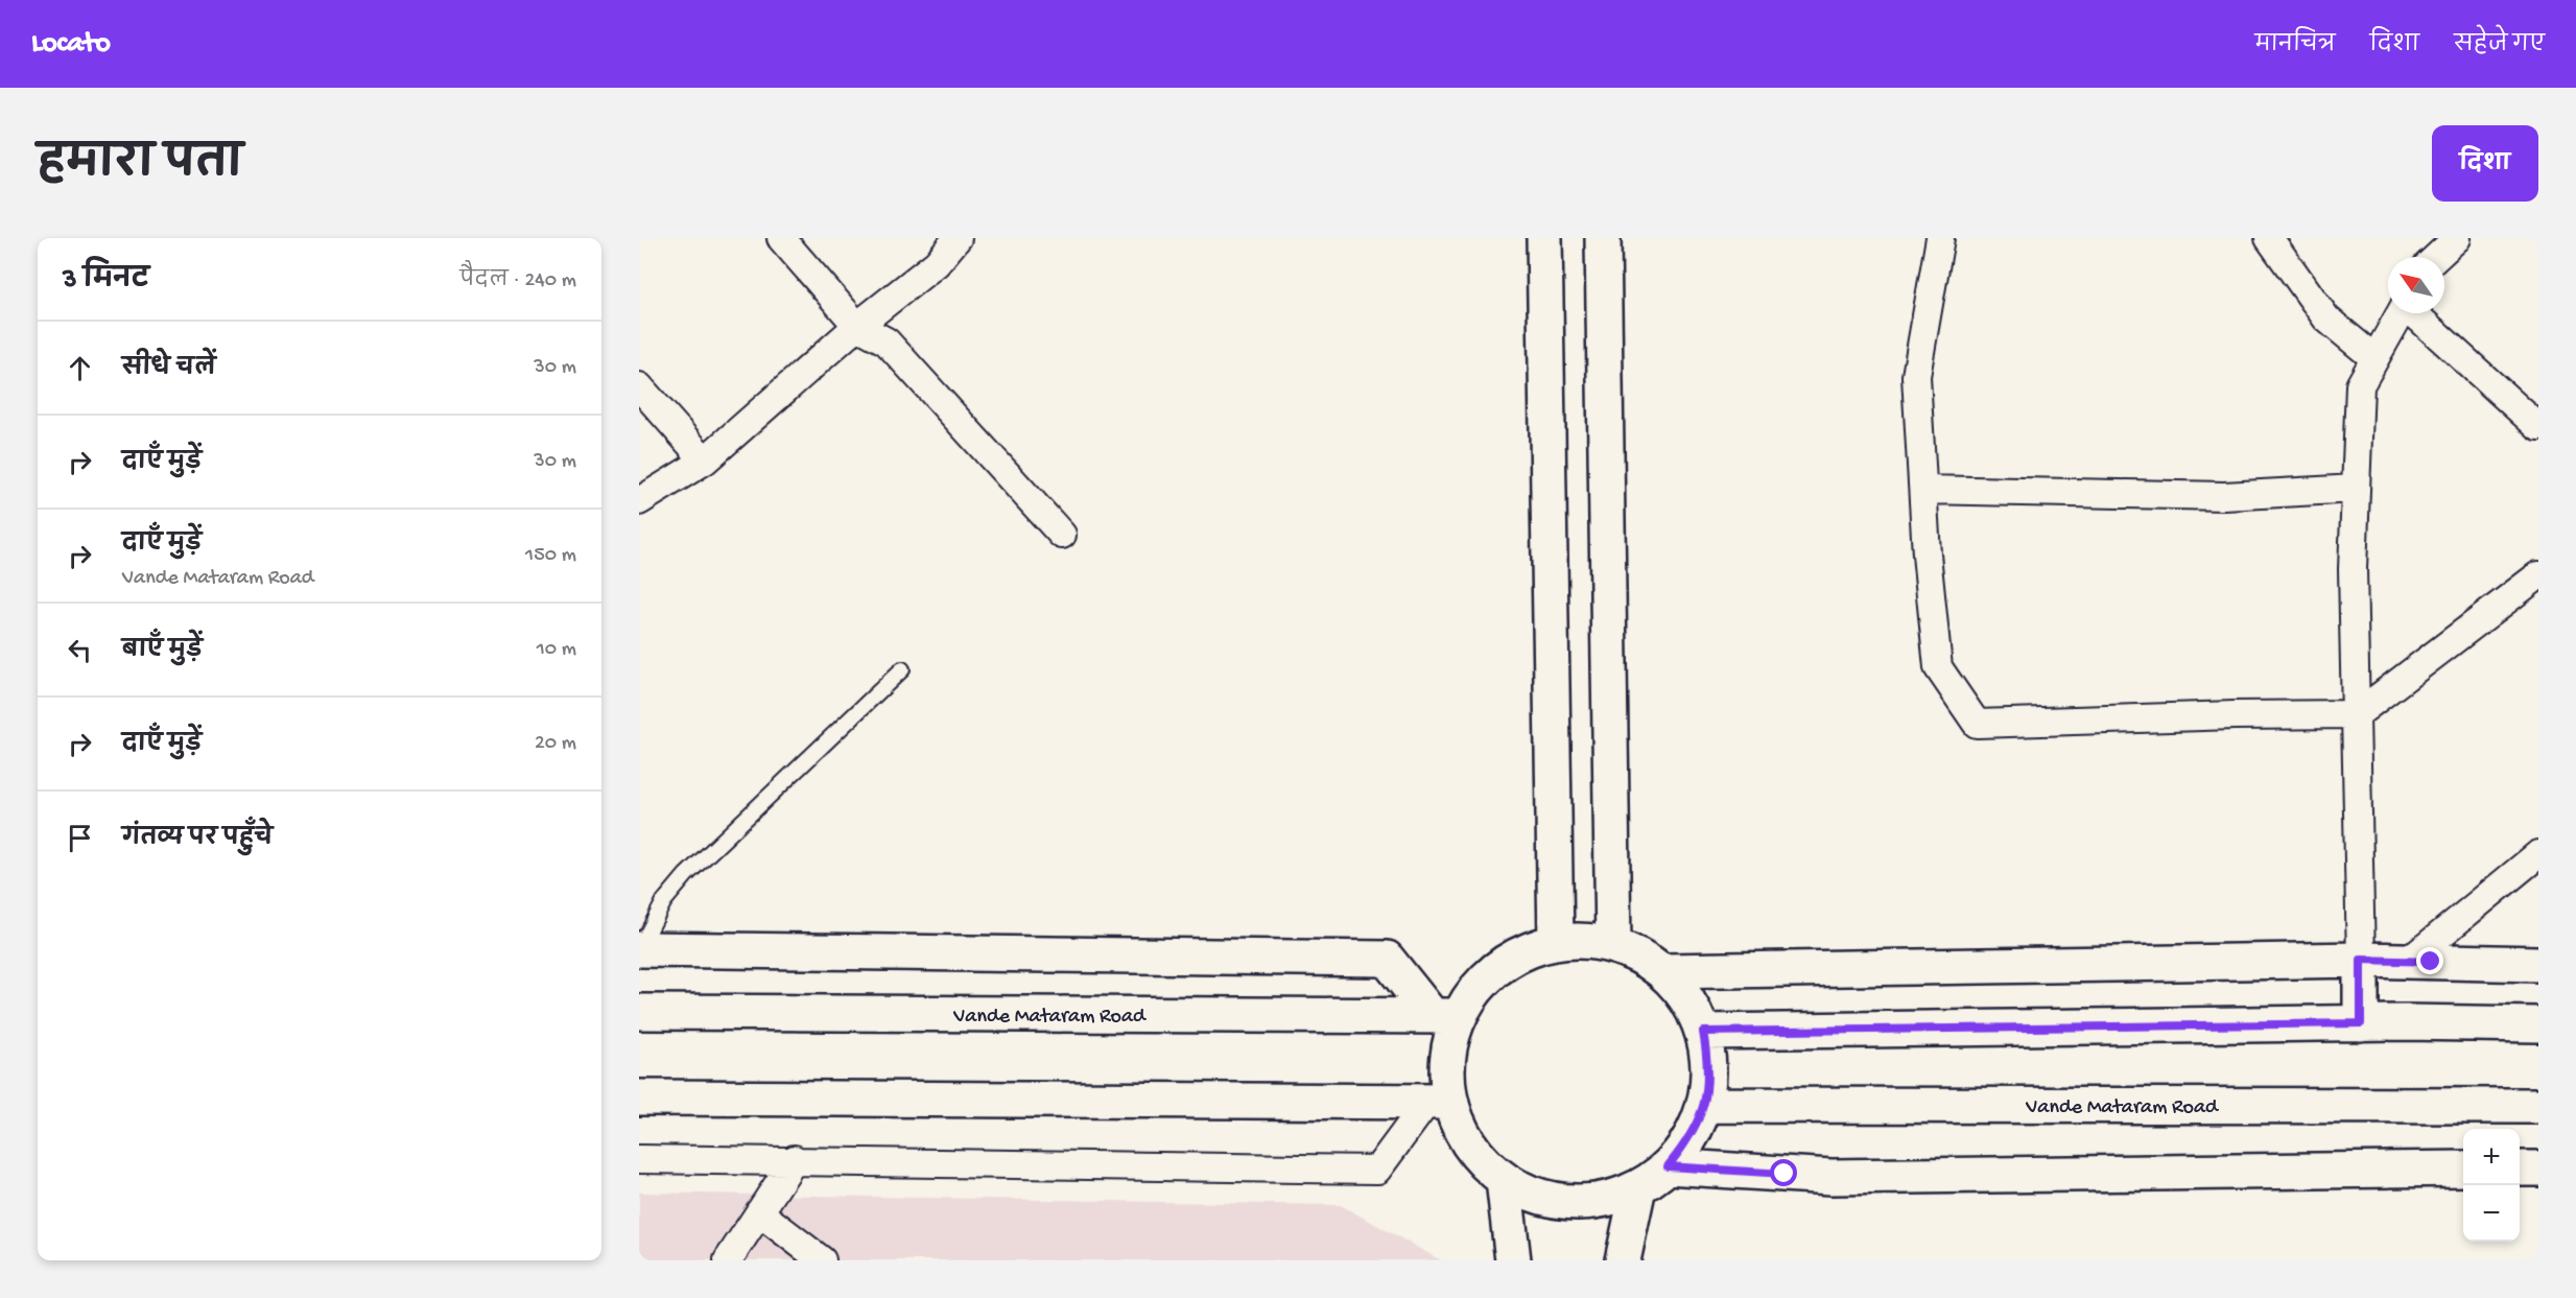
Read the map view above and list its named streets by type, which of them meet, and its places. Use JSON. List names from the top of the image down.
{
  "streets": {
    "street": ["Vande Mataram Road"]
  },
  "north": "top left",
  "page": {
    "header": "Locato",
    "nav": ["मानचित्र", "दिशा", "सहेजे गए"],
    "title": "हमारा पता",
    "buttons": "दिशा",
    "heading": ["3 मिनट", "पैदल · 240 m"],
    "list": [
      ["सीधे चलें", "30 m"],
      ["दाएँ मुड़ें", "30 m"],
      ["दाएँ मुड़ें", "Vande Mataram Road", "150 m"],
      ["बाएँ मुड़ें", "10 m"],
      ["दाएँ मुड़ें", "20 m"],
      "गंतव्य पर पहुँचे"
    ],
    "map_buttons": ["+", "−"]
  }
}
